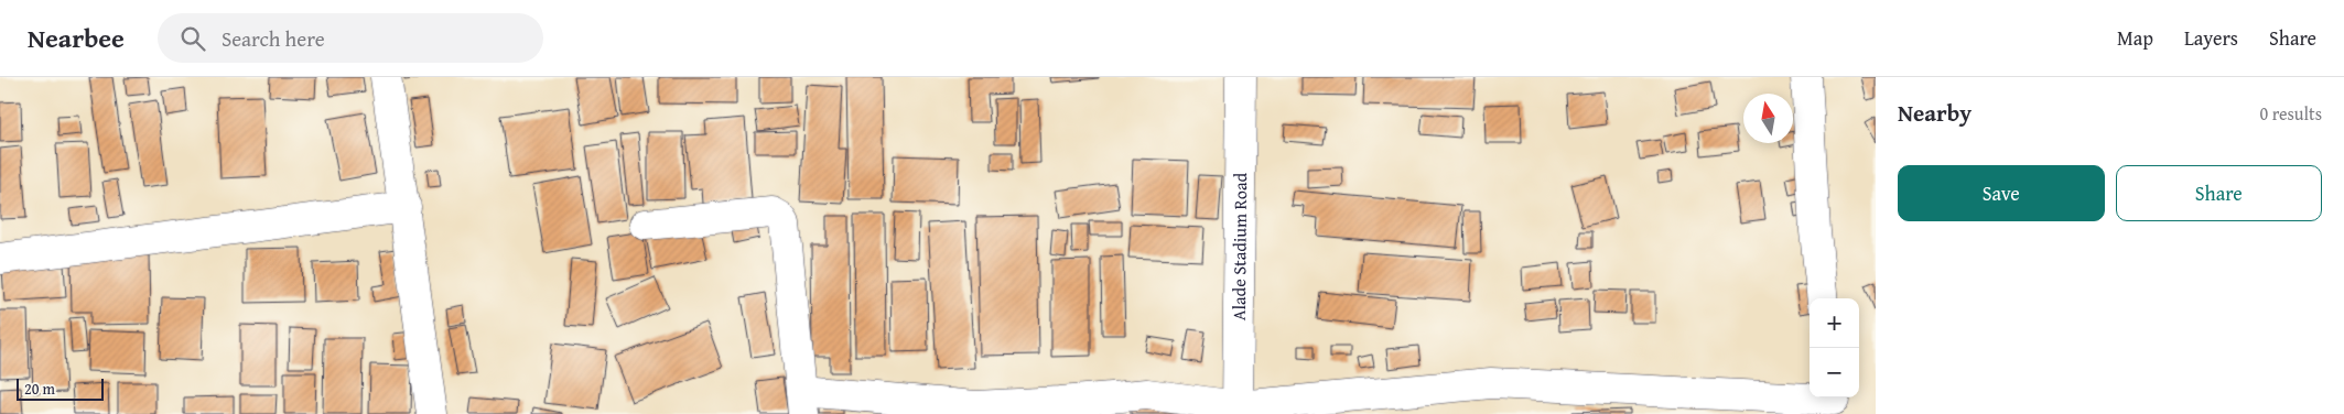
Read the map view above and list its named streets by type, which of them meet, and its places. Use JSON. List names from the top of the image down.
{
  "streets": {
    "street": ["Alade Stadium Road"]
  },
  "scale_bar": "20 m",
  "north": "top",
  "page": {
    "header": "Nearbee",
    "search": "Search here",
    "nav": ["Map", "Layers", "Share"],
    "heading": ["Nearby", "0 results"],
    "buttons": ["Save", "Share"],
    "map_buttons": ["+", "−"],
    "scale": "20 m"
  }
}
